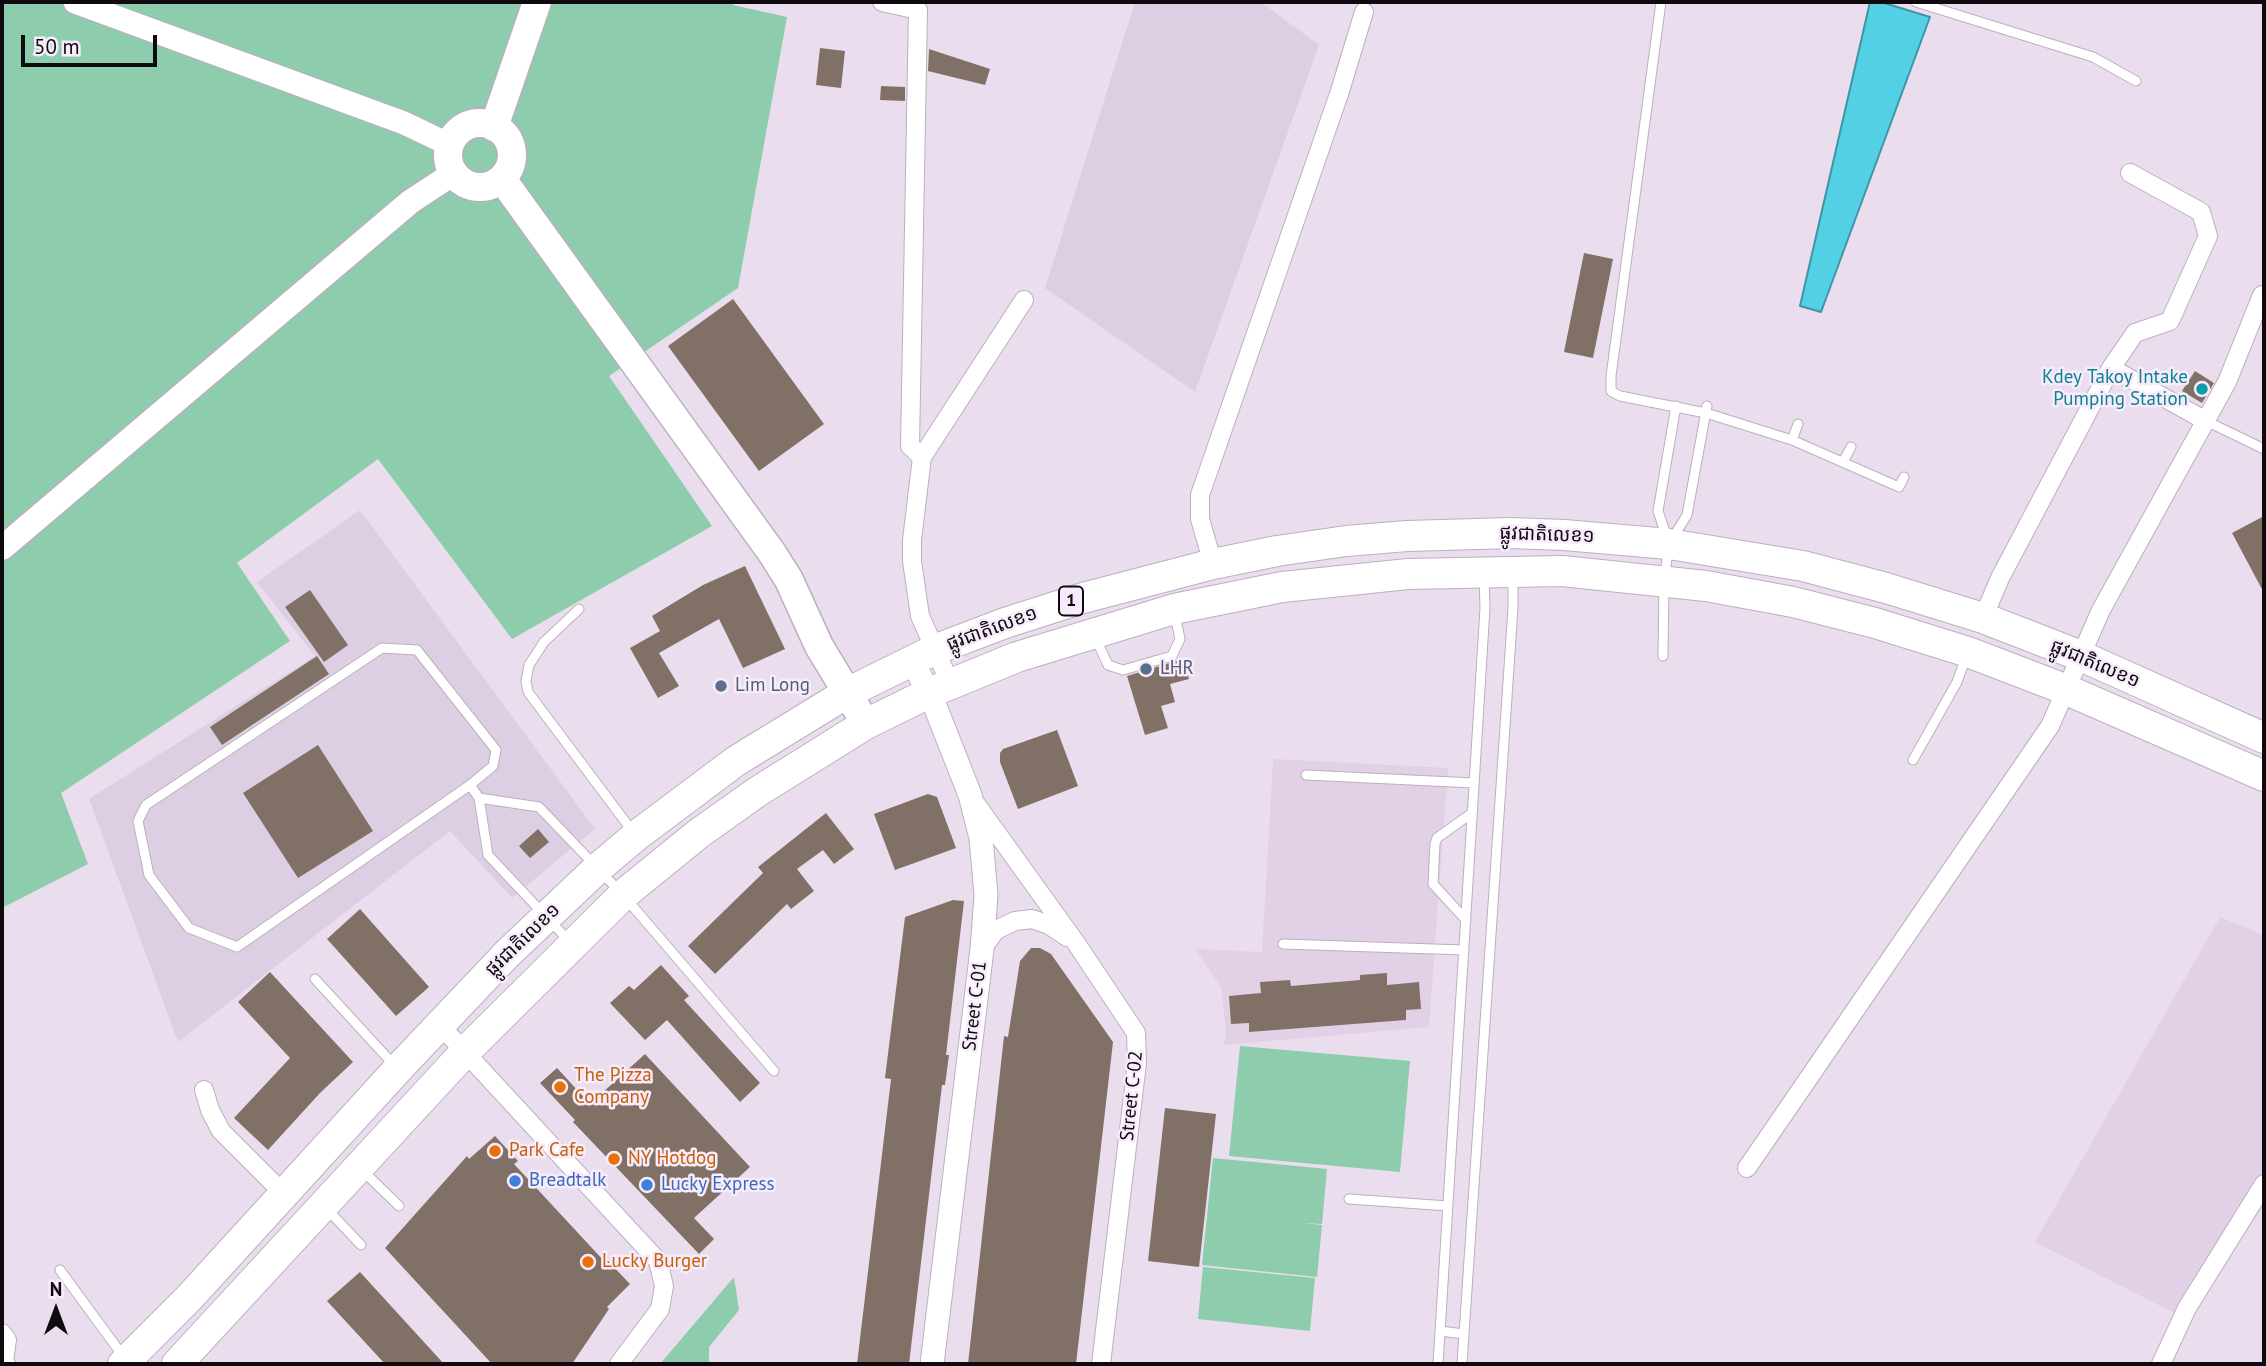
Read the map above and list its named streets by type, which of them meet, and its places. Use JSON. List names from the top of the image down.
{
  "streets": {
    "highway": ["ផ្លូវជាតិលេខ១", "1"],
    "street": ["Street C-01", "Street C-02"]
  },
  "crossings": [
    ["ផ្លូវជាតិលេខ១", "Street C-01"],
    ["Street C-01", "Street C-02"]
  ],
  "places": [
    "Kdey Takoy Intake Pumping Station",
    "LHR",
    "Lim Long",
    "The Pizza Company",
    "Park Cafe",
    "NY Hotdog",
    "Breadtalk",
    "Lucky Express",
    "Lucky Burger"
  ],
  "scale_bar": "50 m",
  "north": "top"
}
